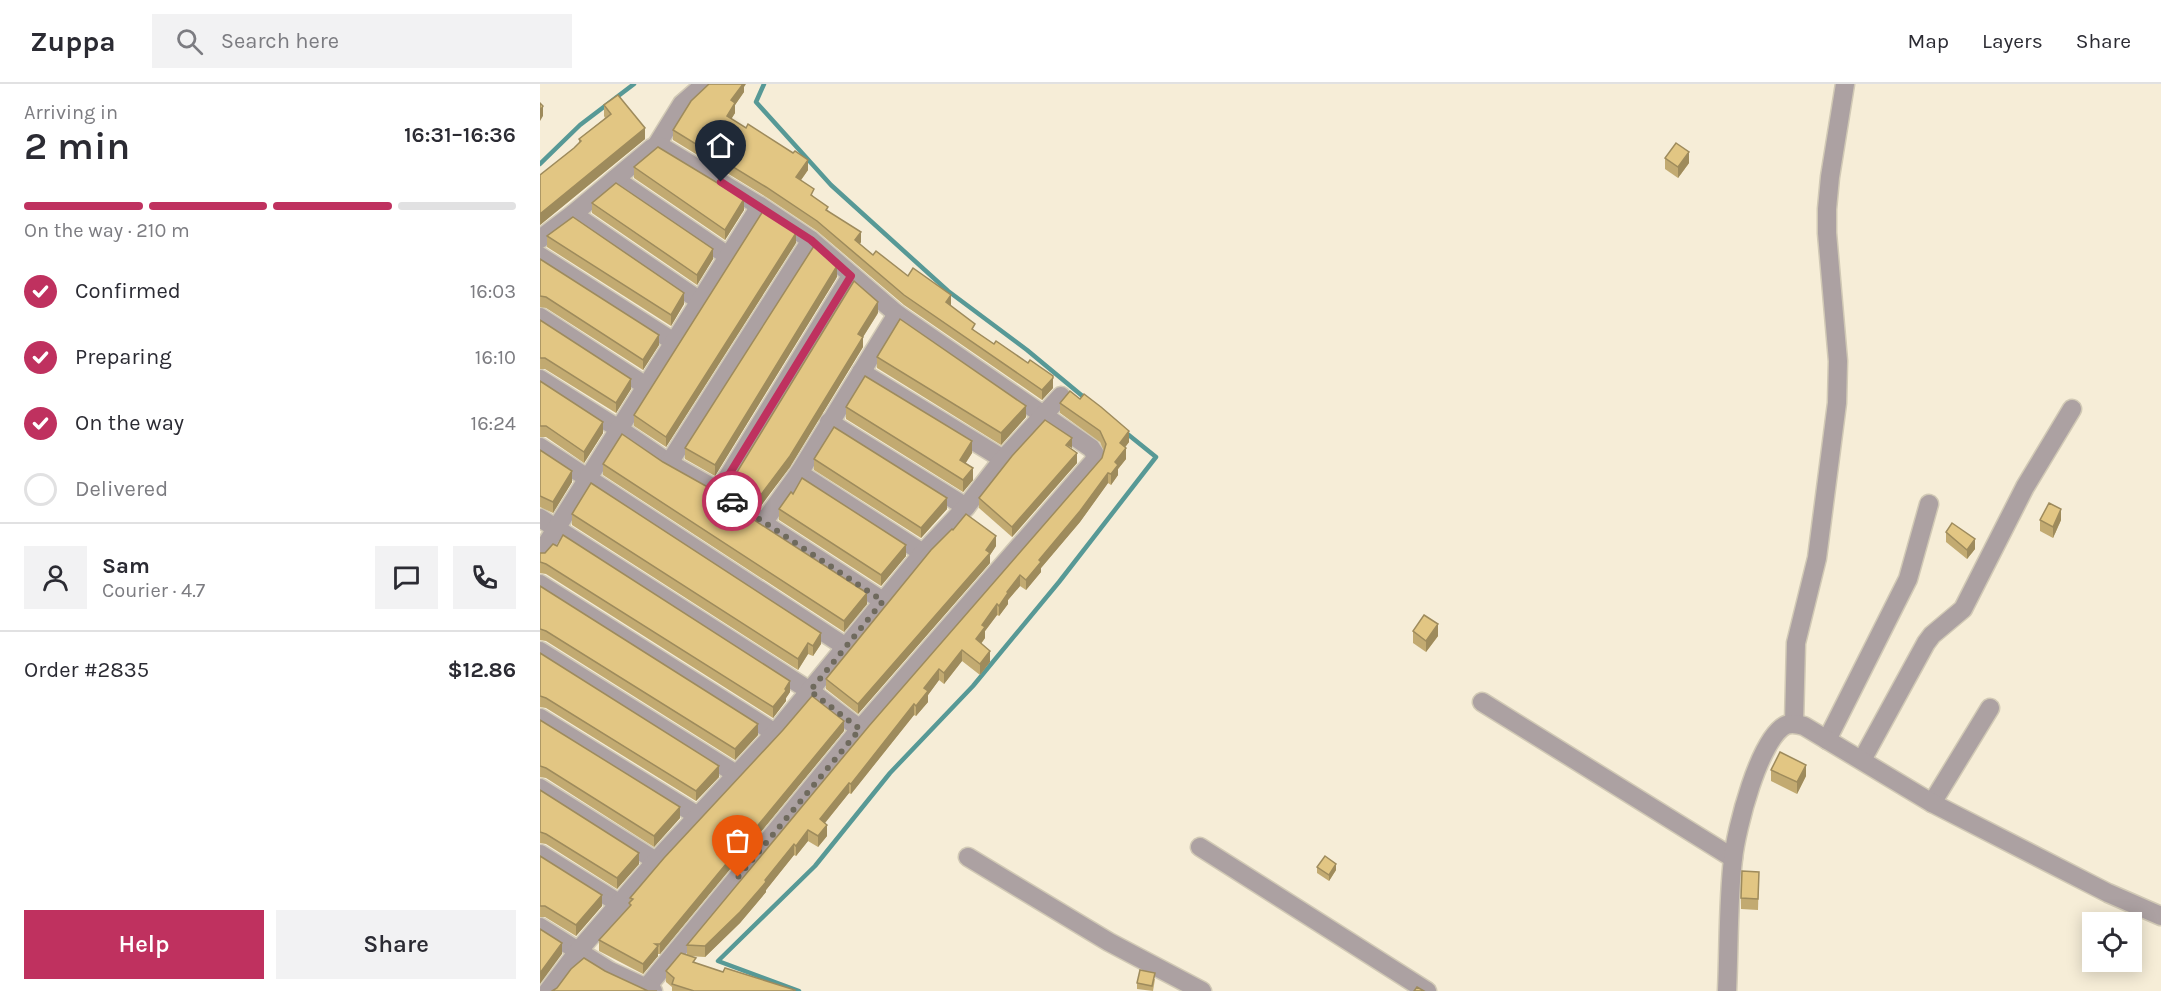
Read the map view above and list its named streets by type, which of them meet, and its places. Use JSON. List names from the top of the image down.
{
  "page": {
    "header": "Zuppa",
    "search": "Search here",
    "nav": ["Map", "Layers", "Share"],
    "heading": ["2 min", "Arriving in", "16:31–16:36"],
    "panel": [
      "Sam",
      "Courier · 4.7",
      "Order #2835",
      "$12.86"
    ],
    "bar": "On the way · 210 m",
    "list": [
      ["Confirmed", "16:03"],
      ["Preparing", "16:10"],
      ["On the way", "16:24"],
      "Delivered"
    ],
    "buttons": ["Help", "Share"]
  }
}
